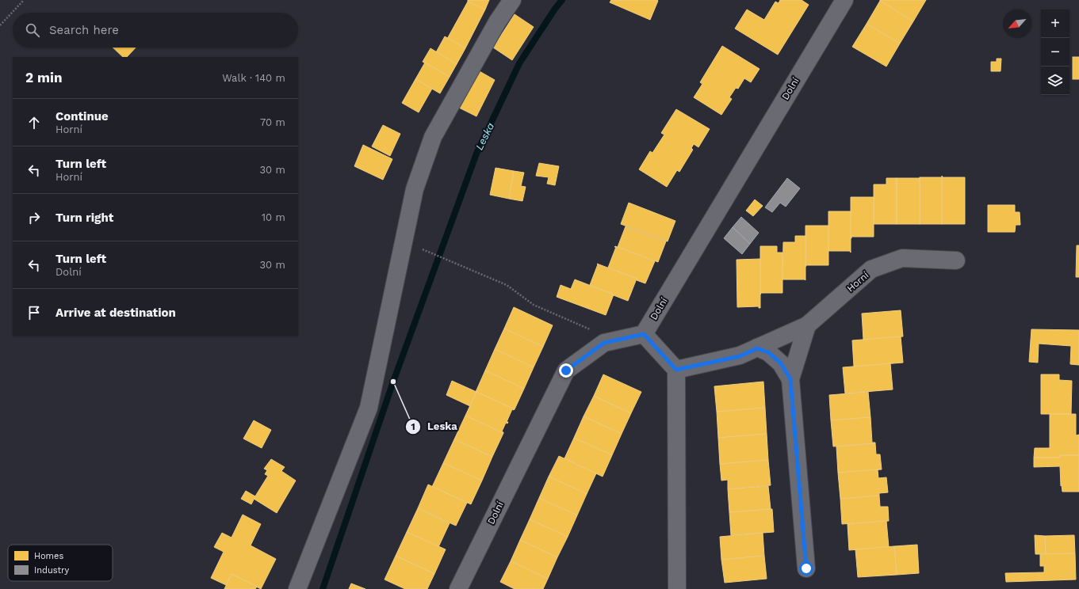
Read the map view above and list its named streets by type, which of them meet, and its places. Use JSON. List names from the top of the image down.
{
  "streets": {
    "street": ["Dolní", "Horní"]
  },
  "water": ["Leska"],
  "places": ["Leska"],
  "legend": ["Homes", "Industry"],
  "north": "bottom left",
  "page": {
    "map_buttons": ["+", "−"],
    "search": "Search here",
    "heading": ["2 min", "Walk · 140 m"],
    "list": [
      ["Continue", "Horní", "70 m"],
      ["Turn left", "Horní", "30 m"],
      ["Turn right", "10 m"],
      ["Turn left", "Dolní", "30 m"],
      "Arrive at destination"
    ]
  }
}
